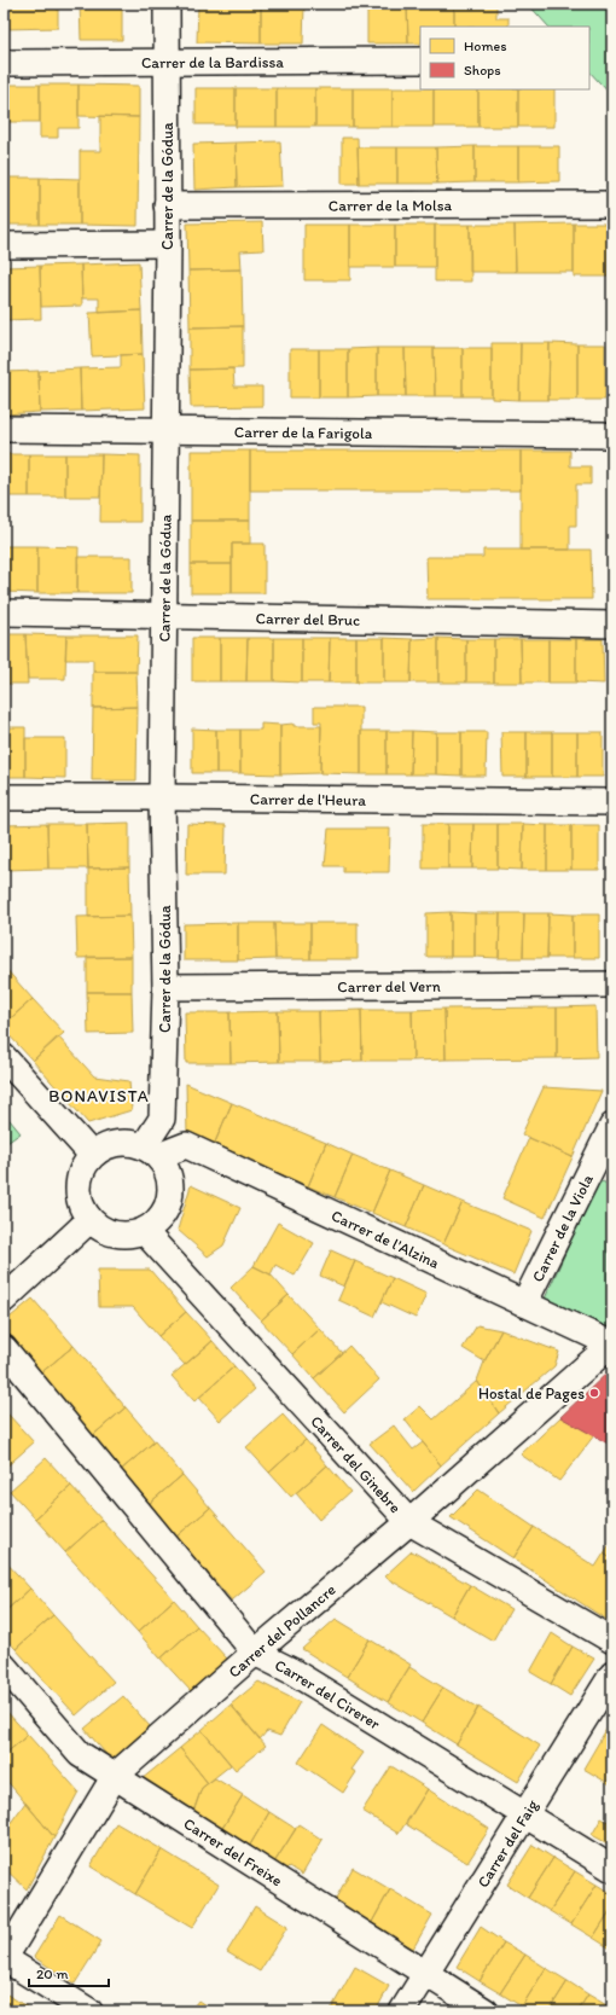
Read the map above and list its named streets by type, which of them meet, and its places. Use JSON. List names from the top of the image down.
{
  "streets": {
    "street": [
      "Carrer de la Bardissa",
      "Carrer de la Gódua",
      "Carrer de la Molsa",
      "Carrer de la Farigola",
      "Carrer del Bruc",
      "Carrer de l'Heura",
      "Carrer del Vern",
      "Carrer de la Viola",
      "Carrer de l'Alzina",
      "Carrer del Ginebre",
      "Carrer del Pollancre",
      "Carrer del Cirerer",
      "Carrer del Faig",
      "Carrer del Freixe"
    ]
  },
  "crossings": [
    ["Carrer de la Bardissa", "Carrer de la Gódua"],
    ["Carrer de la Gódua", "Carrer de la Molsa"],
    ["Carrer de la Gódua", "Carrer de la Farigola"],
    ["Carrer de la Gódua", "Carrer del Bruc"],
    ["Carrer de la Gódua", "Carrer de l'Heura"],
    ["Carrer de la Gódua", "Carrer del Vern"],
    ["Carrer de la Gódua", "Carrer de l'Alzina"],
    ["Carrer de la Gódua", "Carrer del Ginebre"],
    ["Carrer de la Viola", "Carrer de l'Alzina"],
    ["Carrer de l'Alzina", "Carrer del Ginebre"],
    ["Carrer de l'Alzina", "Carrer del Pollancre"],
    ["Carrer del Ginebre", "Carrer del Pollancre"],
    ["Carrer del Pollancre", "Carrer del Cirerer"],
    ["Carrer del Pollancre", "Carrer del Freixe"],
    ["Carrer del Cirerer", "Carrer del Faig"],
    ["Carrer del Faig", "Carrer del Freixe"]
  ],
  "districts": ["BONAVISTA"],
  "places": ["Hostal de Pages"],
  "legend": ["Homes", "Shops"],
  "scale_bar": "20 m"
}
